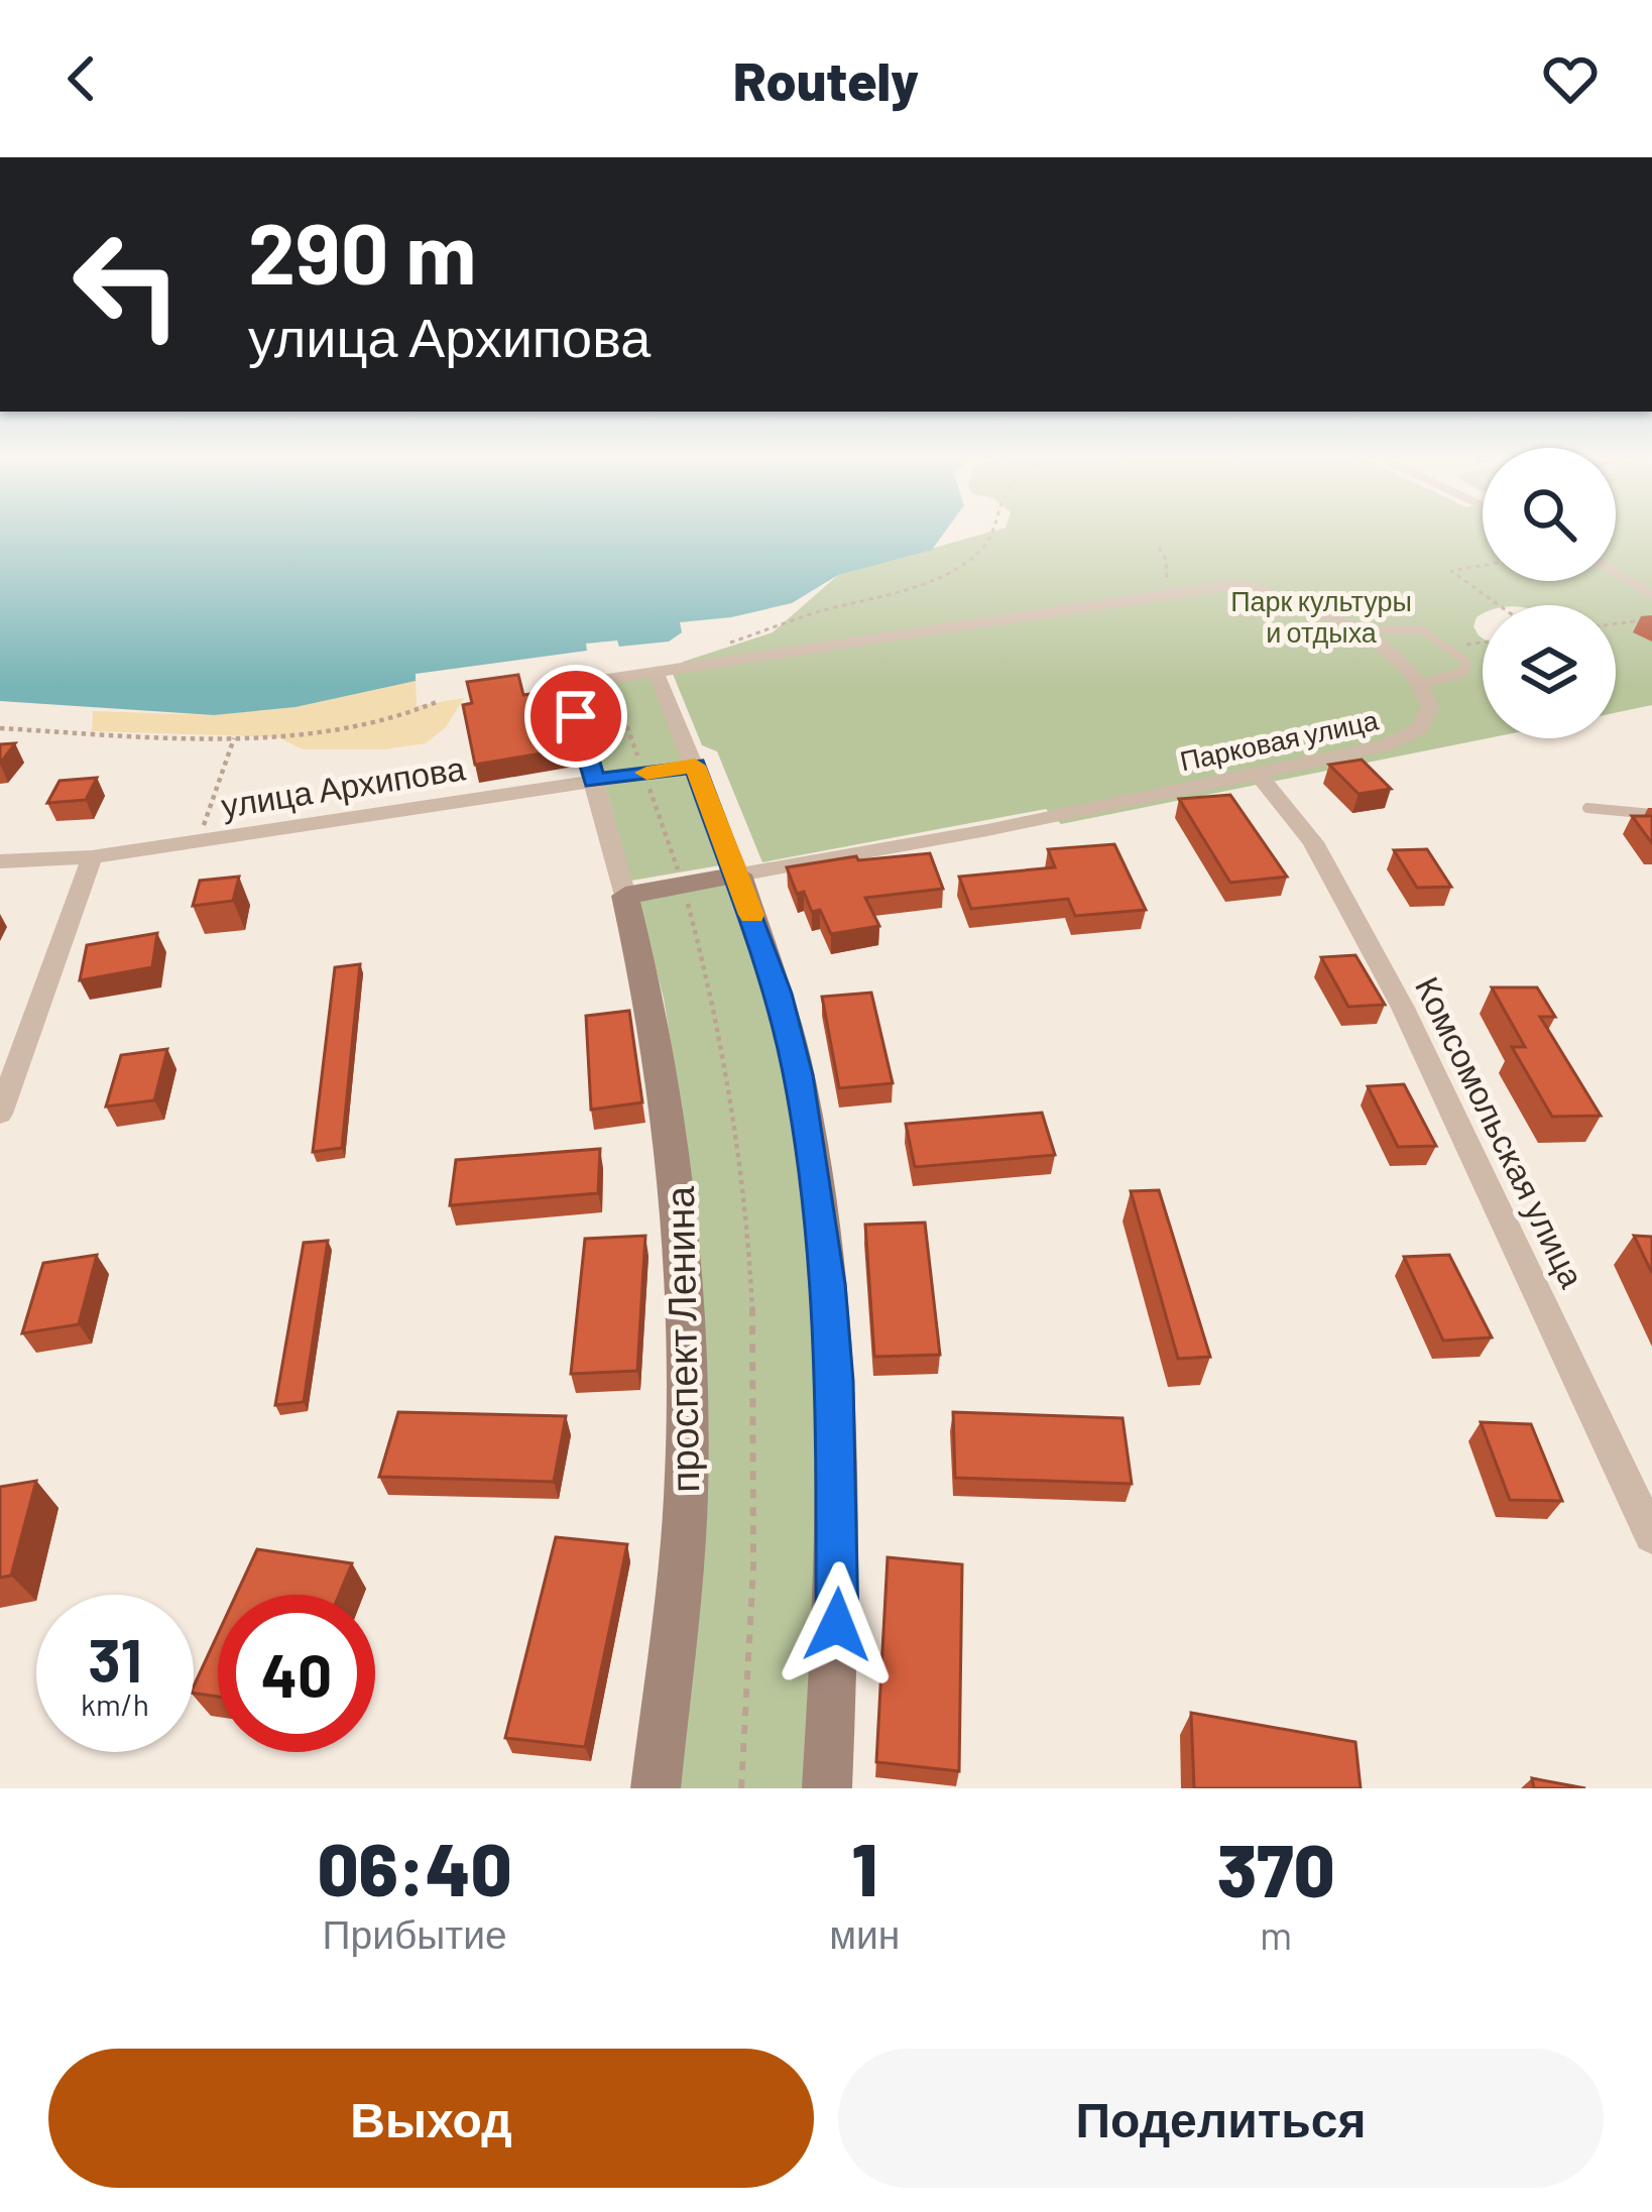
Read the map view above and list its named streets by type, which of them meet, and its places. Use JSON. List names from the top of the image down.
{
  "streets": {
    "street": [
      "Парковая улица",
      "улица Архипова",
      "Комсомольская улица",
      "проспект Ленина"
    ]
  },
  "crossings": [
    ["Парковая улица", "Комсомольская улица"],
    ["Парковая улица", "проспект Ленина"],
    ["улица Архипова", "проспект Ленина"]
  ],
  "parks": ["Парк культуры и отдыха"],
  "page": {
    "header": "Routely",
    "turn": ["290 m", "улица Архипова"],
    "speed": "31 km/h",
    "limit": "40",
    "eta": [
      "06:40",
      "Прибытие",
      "1",
      "мин",
      "370",
      "m"
    ],
    "buttons": ["Выход", "Поделиться"]
  }
}
